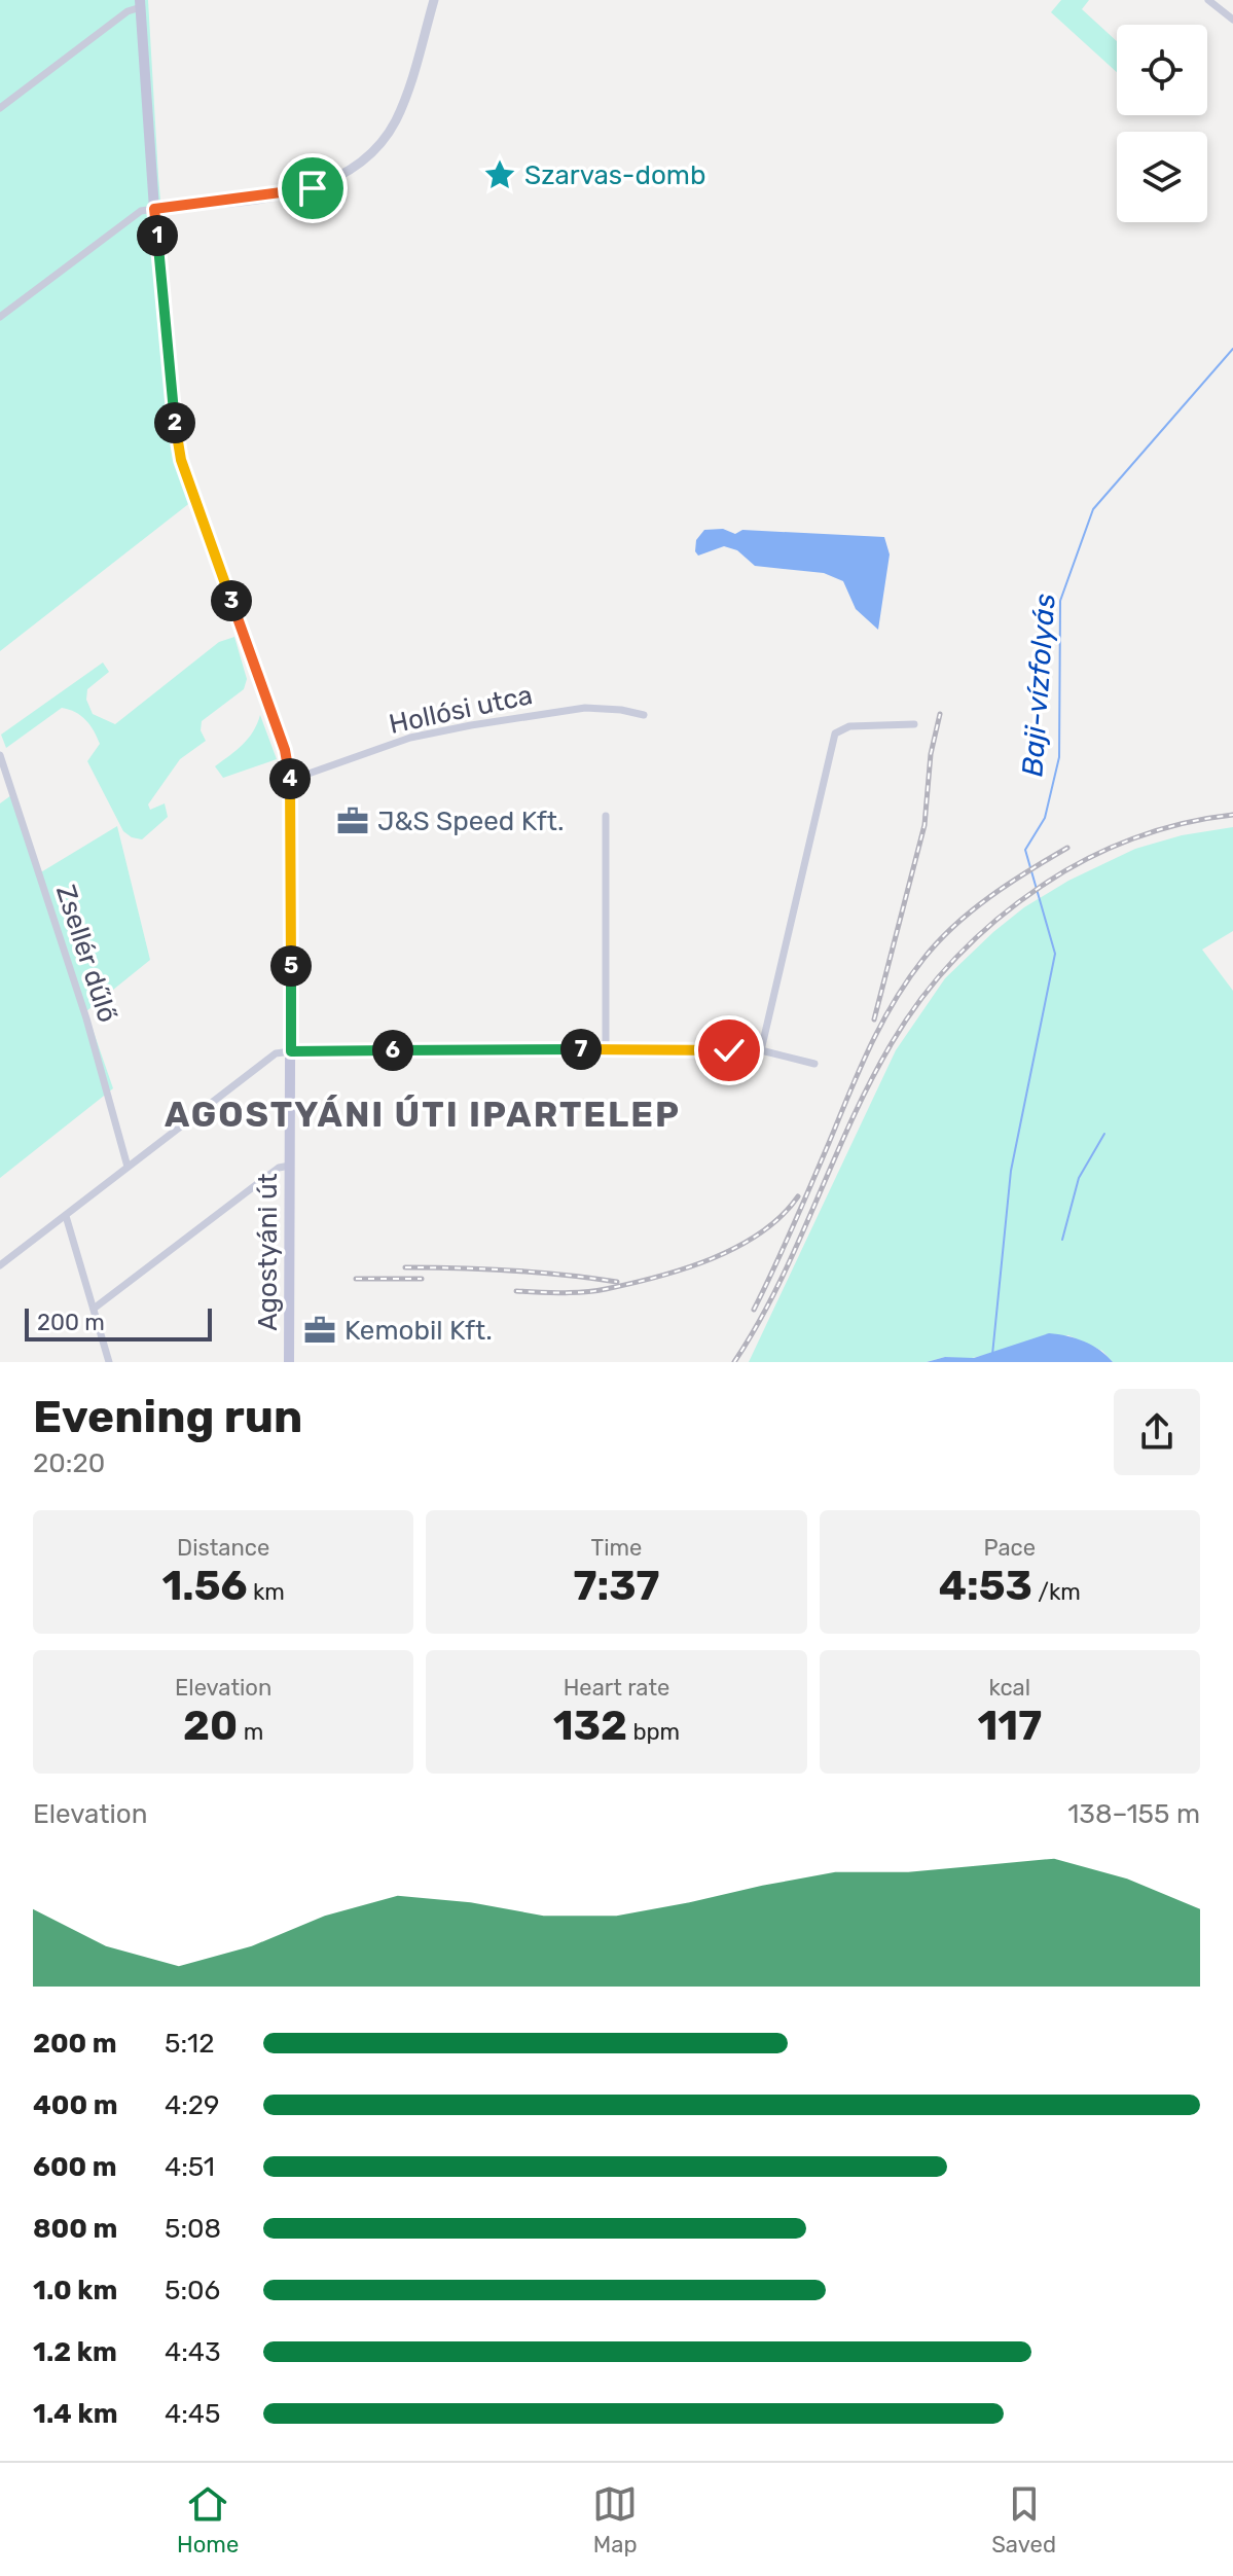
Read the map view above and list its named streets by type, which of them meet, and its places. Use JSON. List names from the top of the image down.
{
  "streets": {
    "main road": ["Agostyáni út"],
    "street": ["Hollósi utca", "Zsellér dűlő"]
  },
  "crossings": [
    ["Hollósi utca", "Agostyáni út"]
  ],
  "districts": ["AGOSTYÁNI ÚTI IPARTELEP"],
  "water": ["Baji-vízfolyás"],
  "places": {
    "place": ["Szarvas-domb"],
    "office": ["J&S Speed Kft.", "Kemobil Kft."]
  },
  "scale_bar": "200 m",
  "page": {
    "pins": [
      "1",
      "2",
      "3",
      "4",
      "5",
      "7",
      "6"
    ],
    "scale": "200 m",
    "heading": ["Evening run", "20:20"],
    "stats": [
      ["Distance", "1.56 km"],
      ["Time", "7:37"],
      ["Pace", "4:53 /km"],
      ["Elevation", "20 m"],
      ["Heart rate", "132 bpm"],
      ["kcal", "117"]
    ],
    "chart": ["Elevation", "138–155 m"],
    "list": [
      {
        "name": "200 m",
        "note": "5:12"
      },
      {
        "name": "400 m",
        "note": "4:29"
      },
      {
        "name": "600 m",
        "note": "4:51"
      },
      {
        "name": "800 m",
        "note": "5:08"
      },
      {
        "name": "1.0 km",
        "note": "5:06"
      },
      {
        "name": "1.2 km",
        "note": "4:43"
      },
      {
        "name": "1.4 km",
        "note": "4:45"
      }
    ],
    "tabs": ["Home", "Map", "Saved"]
  }
}
